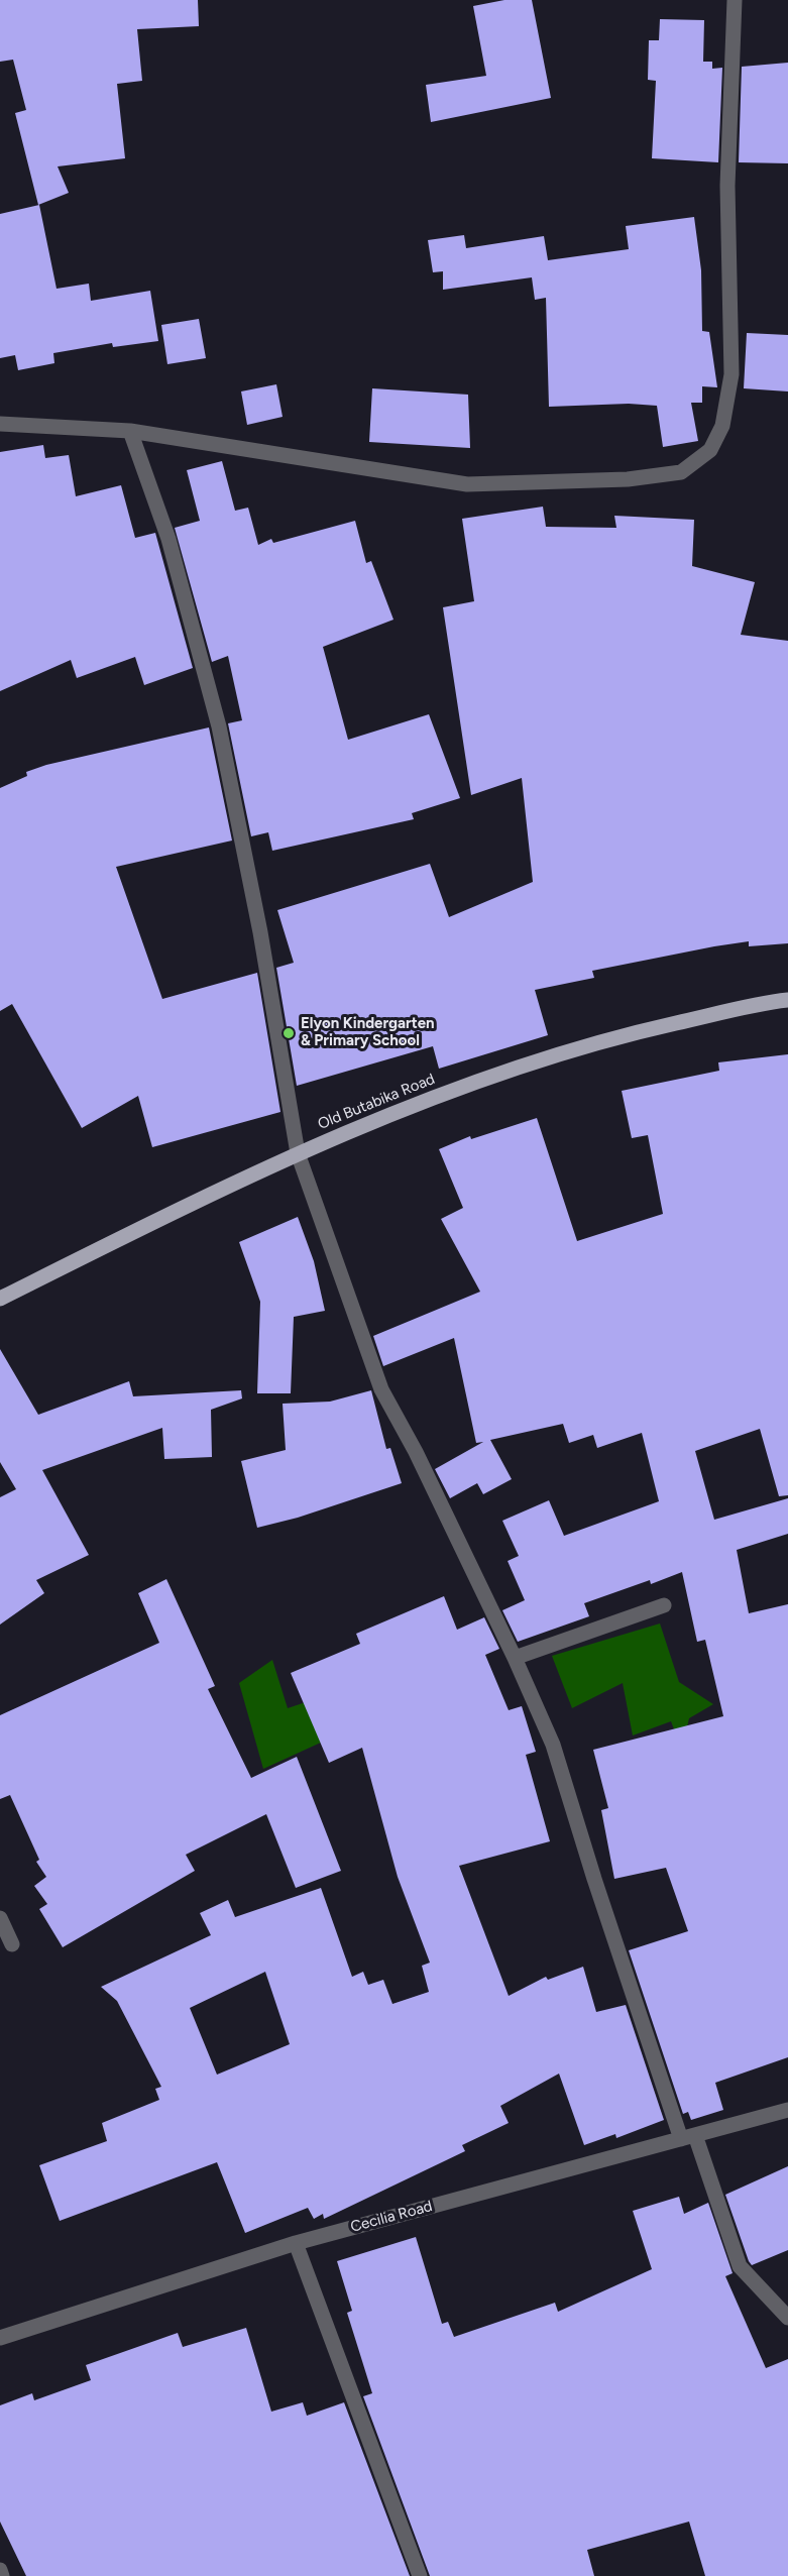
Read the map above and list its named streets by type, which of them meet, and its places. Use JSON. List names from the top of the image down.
{
  "streets": {
    "main road": ["Old Butabika Road"],
    "street": ["Cecilia Road"]
  },
  "places": ["Elyon Kindergarten & Primary School"]
}
